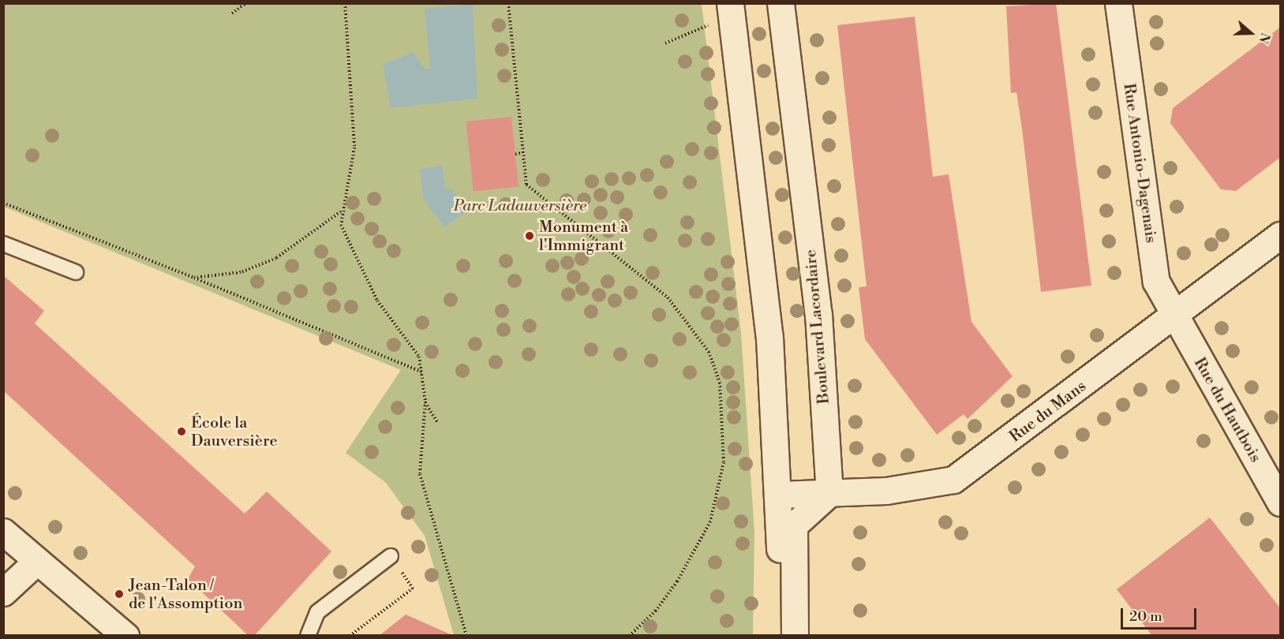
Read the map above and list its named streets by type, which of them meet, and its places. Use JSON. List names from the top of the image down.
{
  "streets": {
    "main road": [
      "Rue Antonio-Dagenais",
      "Boulevard Lacordaire",
      "Rue du Hautbois",
      "Rue du Mans"
    ]
  },
  "crossings": [
    ["Rue Antonio-Dagenais", "Rue du Hautbois"],
    ["Rue Antonio-Dagenais", "Rue du Mans"],
    ["Boulevard Lacordaire", "Rue du Mans"],
    ["Rue du Hautbois", "Rue du Mans"]
  ],
  "parks": ["Parc Ladauversière"],
  "places": ["Monument à l'Immigrant", "École la Dauversière", "Jean-Talon / de l'Assomption"],
  "scale_bar": "20 m",
  "north": "right"
}
